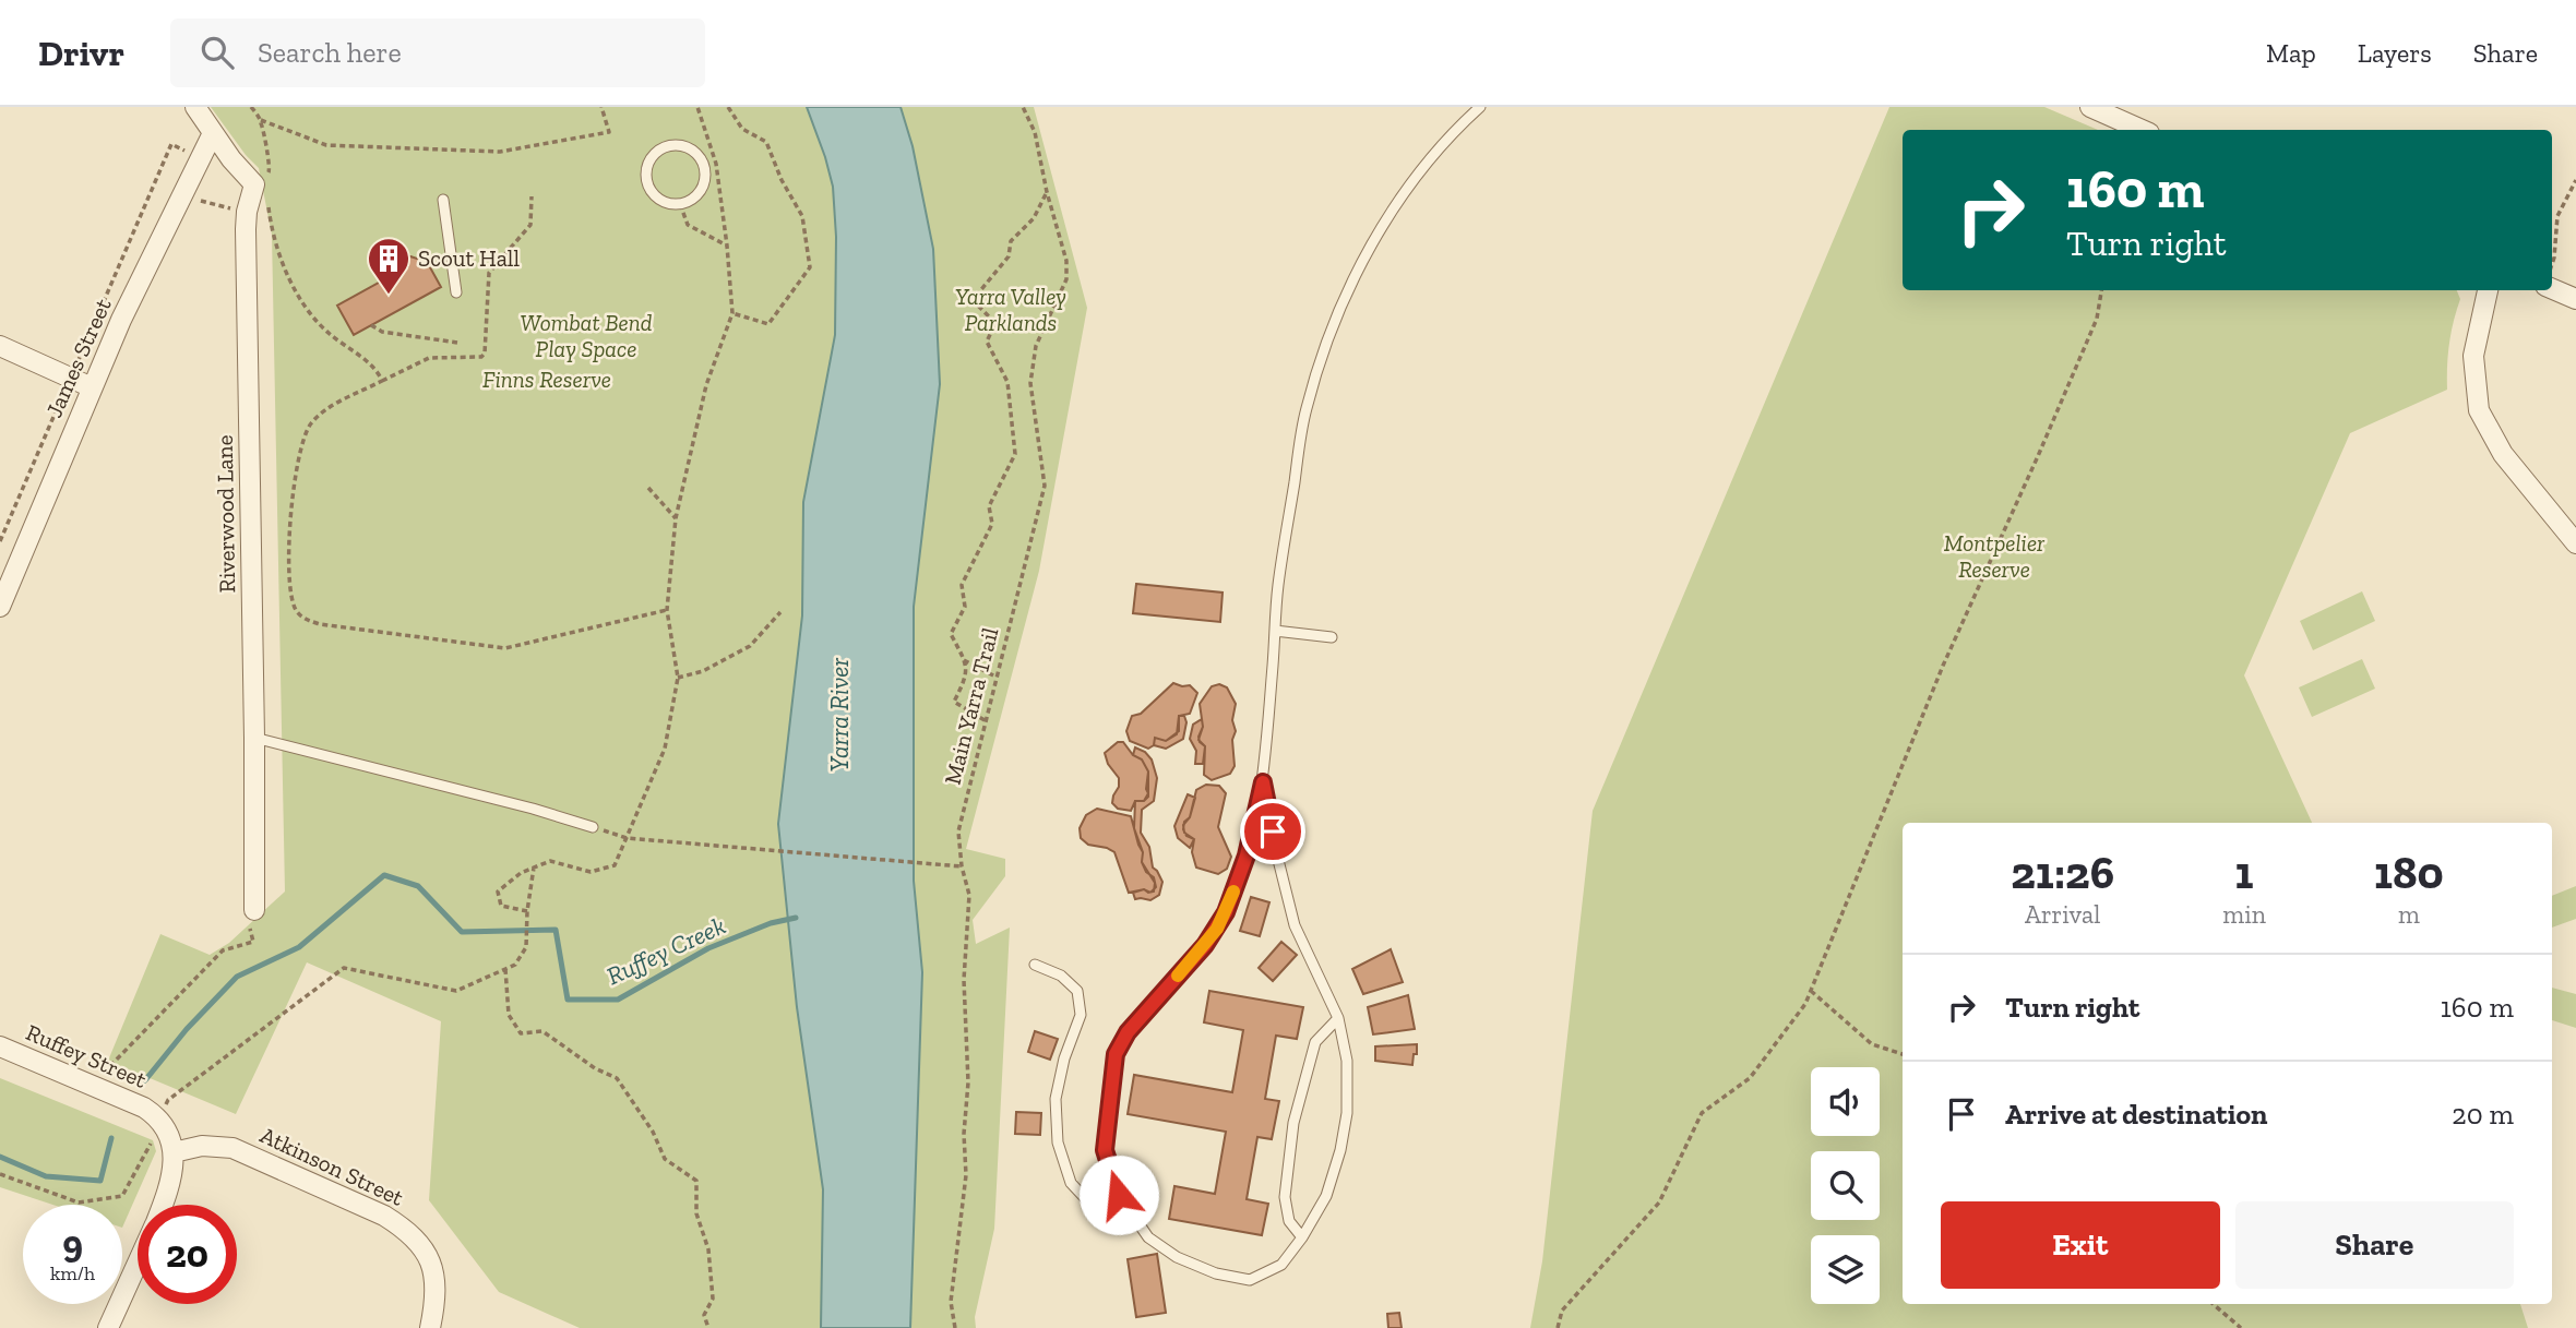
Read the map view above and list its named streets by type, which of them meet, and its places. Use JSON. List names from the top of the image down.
{
  "streets": {
    "street": [
      "James Street",
      "Riverwood Lane",
      "Ruffey Street",
      "Atkinson Street"
    ],
    "path": ["Main Yarra Trail"]
  },
  "crossings": [
    ["James Street", "Riverwood Lane"],
    ["Ruffey Street", "Atkinson Street"]
  ],
  "water": ["Yarra River", "Ruffey Creek"],
  "parks": [
    "Yarra Valley Parklands",
    "Wombat Bend Play Space",
    "Finns Reserve",
    "Montpelier Reserve"
  ],
  "places": {
    "building": ["Scout Hall"]
  },
  "page": {
    "header": "Drivr",
    "search": "Search here",
    "nav": ["Map", "Layers", "Share"],
    "turn": ["160 m", "Turn right"],
    "eta": [
      "21:26",
      "Arrival",
      "1",
      "min",
      "180",
      "m"
    ],
    "list": [
      {
        "name": "Turn right",
        "value": "160 m"
      },
      {
        "name": "Arrive at destination",
        "value": "20 m"
      }
    ],
    "buttons": ["Exit", "Share"],
    "speed": "9 km/h",
    "limit": "20"
  }
}
